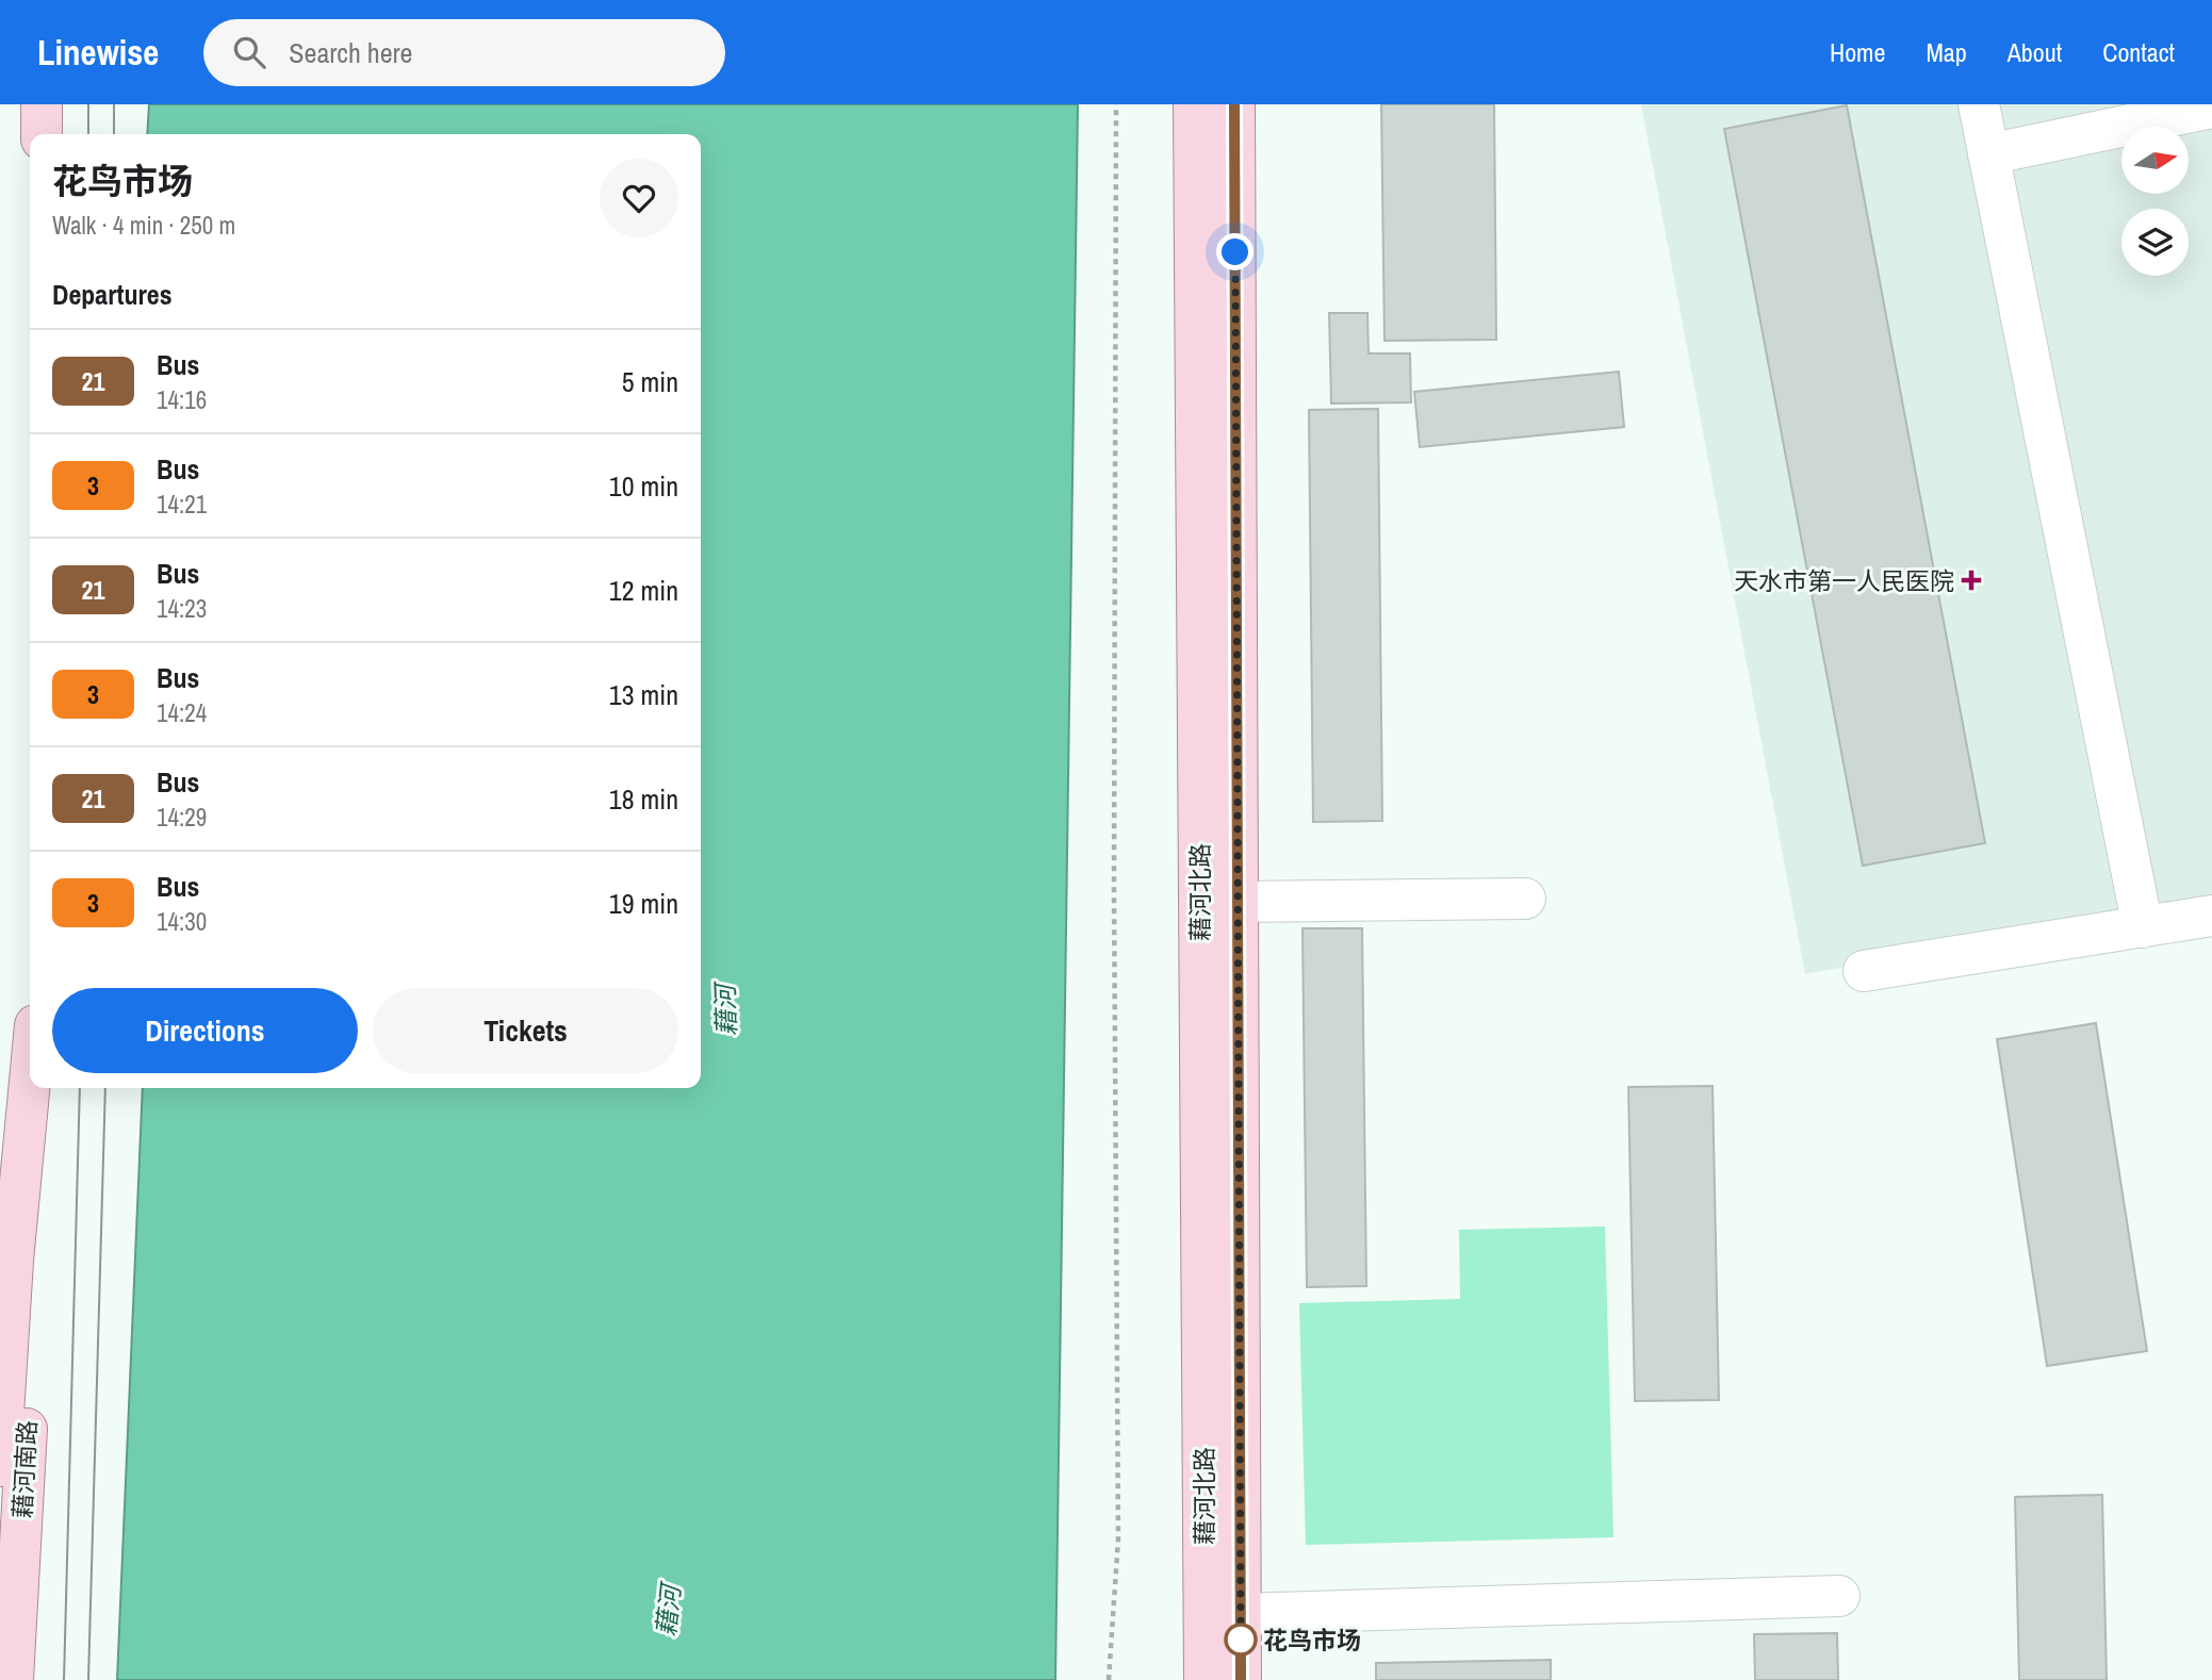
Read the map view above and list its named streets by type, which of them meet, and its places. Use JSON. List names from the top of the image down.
{
  "streets": {
    "main road": ["藉河北路", "藉河南路"]
  },
  "water": ["藉河"],
  "places": {
    "health": ["天水市第一人民医院"],
    "other": ["花鸟市场"]
  },
  "lines": ["bus line 21"],
  "north": "right",
  "page": {
    "header": "Linewise",
    "search": "Search here",
    "nav": [
      "Home",
      "Map",
      "About",
      "Contact"
    ],
    "heading": [
      ["花鸟市场", "Walk · 4 min · 250 m"],
      "Departures"
    ],
    "list": [
      {
        "mark": "21",
        "name": "Bus",
        "note": "14:16",
        "value": "5 min"
      },
      {
        "mark": "3",
        "name": "Bus",
        "note": "14:21",
        "value": "10 min"
      },
      {
        "mark": "21",
        "name": "Bus",
        "note": "14:23",
        "value": "12 min"
      },
      {
        "mark": "3",
        "name": "Bus",
        "note": "14:24",
        "value": "13 min"
      },
      {
        "mark": "21",
        "name": "Bus",
        "note": "14:29",
        "value": "18 min"
      },
      {
        "mark": "3",
        "name": "Bus",
        "note": "14:30",
        "value": "19 min"
      }
    ],
    "buttons": ["Directions", "Tickets"]
  }
}
